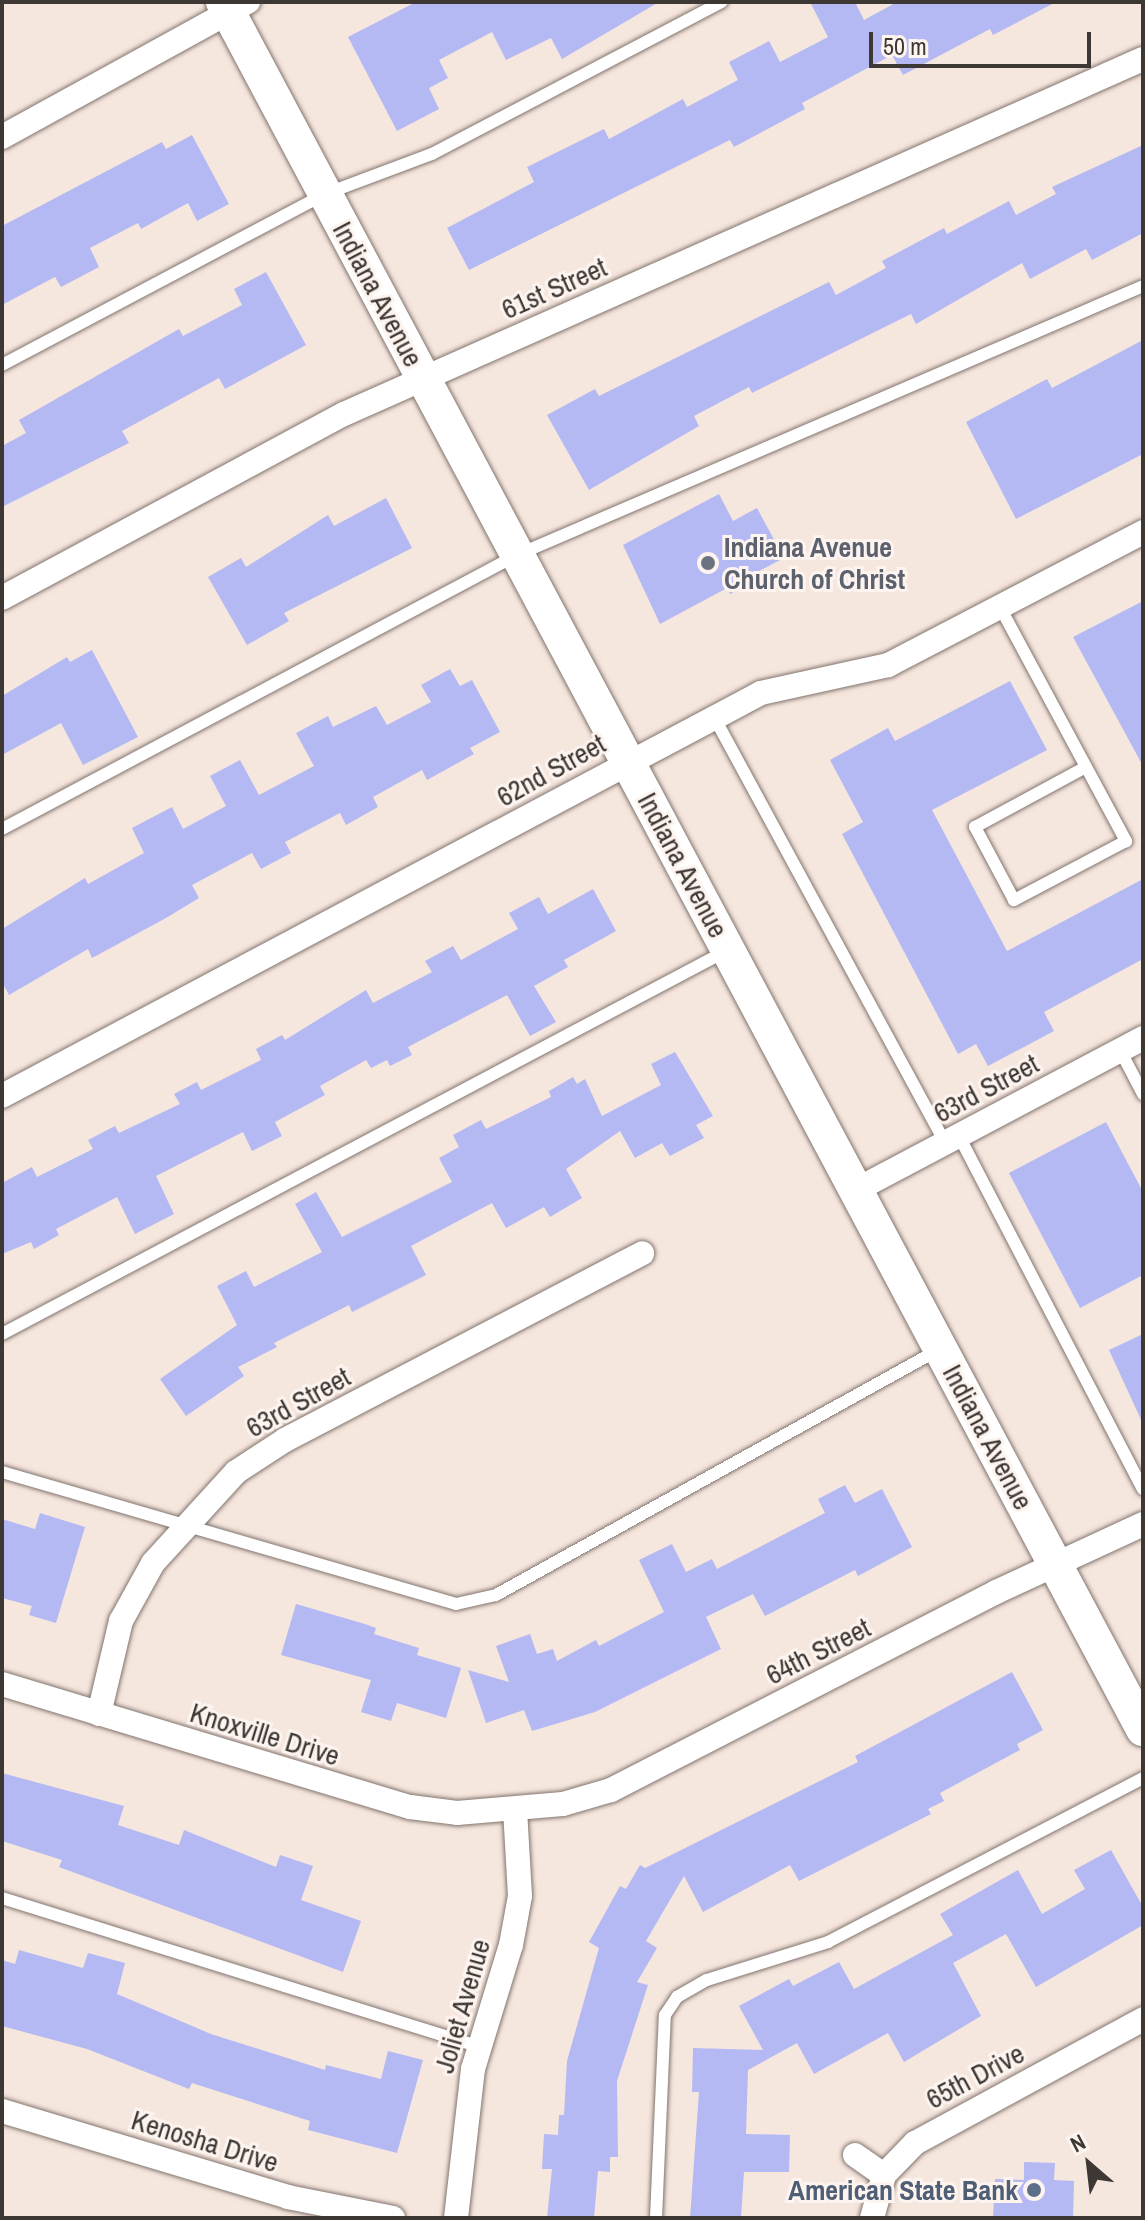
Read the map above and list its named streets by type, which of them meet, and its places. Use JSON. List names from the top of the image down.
{
  "streets": {
    "main road": ["Indiana Avenue"],
    "street": [
      "61st Street",
      "62nd Street",
      "63rd Street",
      "64th Street",
      "Knoxville Drive",
      "Joliet Avenue",
      "65th Drive",
      "Kenosha Drive"
    ]
  },
  "crossings": [
    ["61st Street", "Indiana Avenue"],
    ["Indiana Avenue", "62nd Street"],
    ["Indiana Avenue", "63rd Street"],
    ["Indiana Avenue", "64th Street"],
    ["63rd Street", "Knoxville Drive"],
    ["64th Street", "Knoxville Drive"],
    ["64th Street", "Joliet Avenue"],
    ["Knoxville Drive", "Joliet Avenue"]
  ],
  "places": ["Indiana Avenue Church of Christ", "American State Bank"],
  "scale_bar": "50 m",
  "north": "top left"
}
